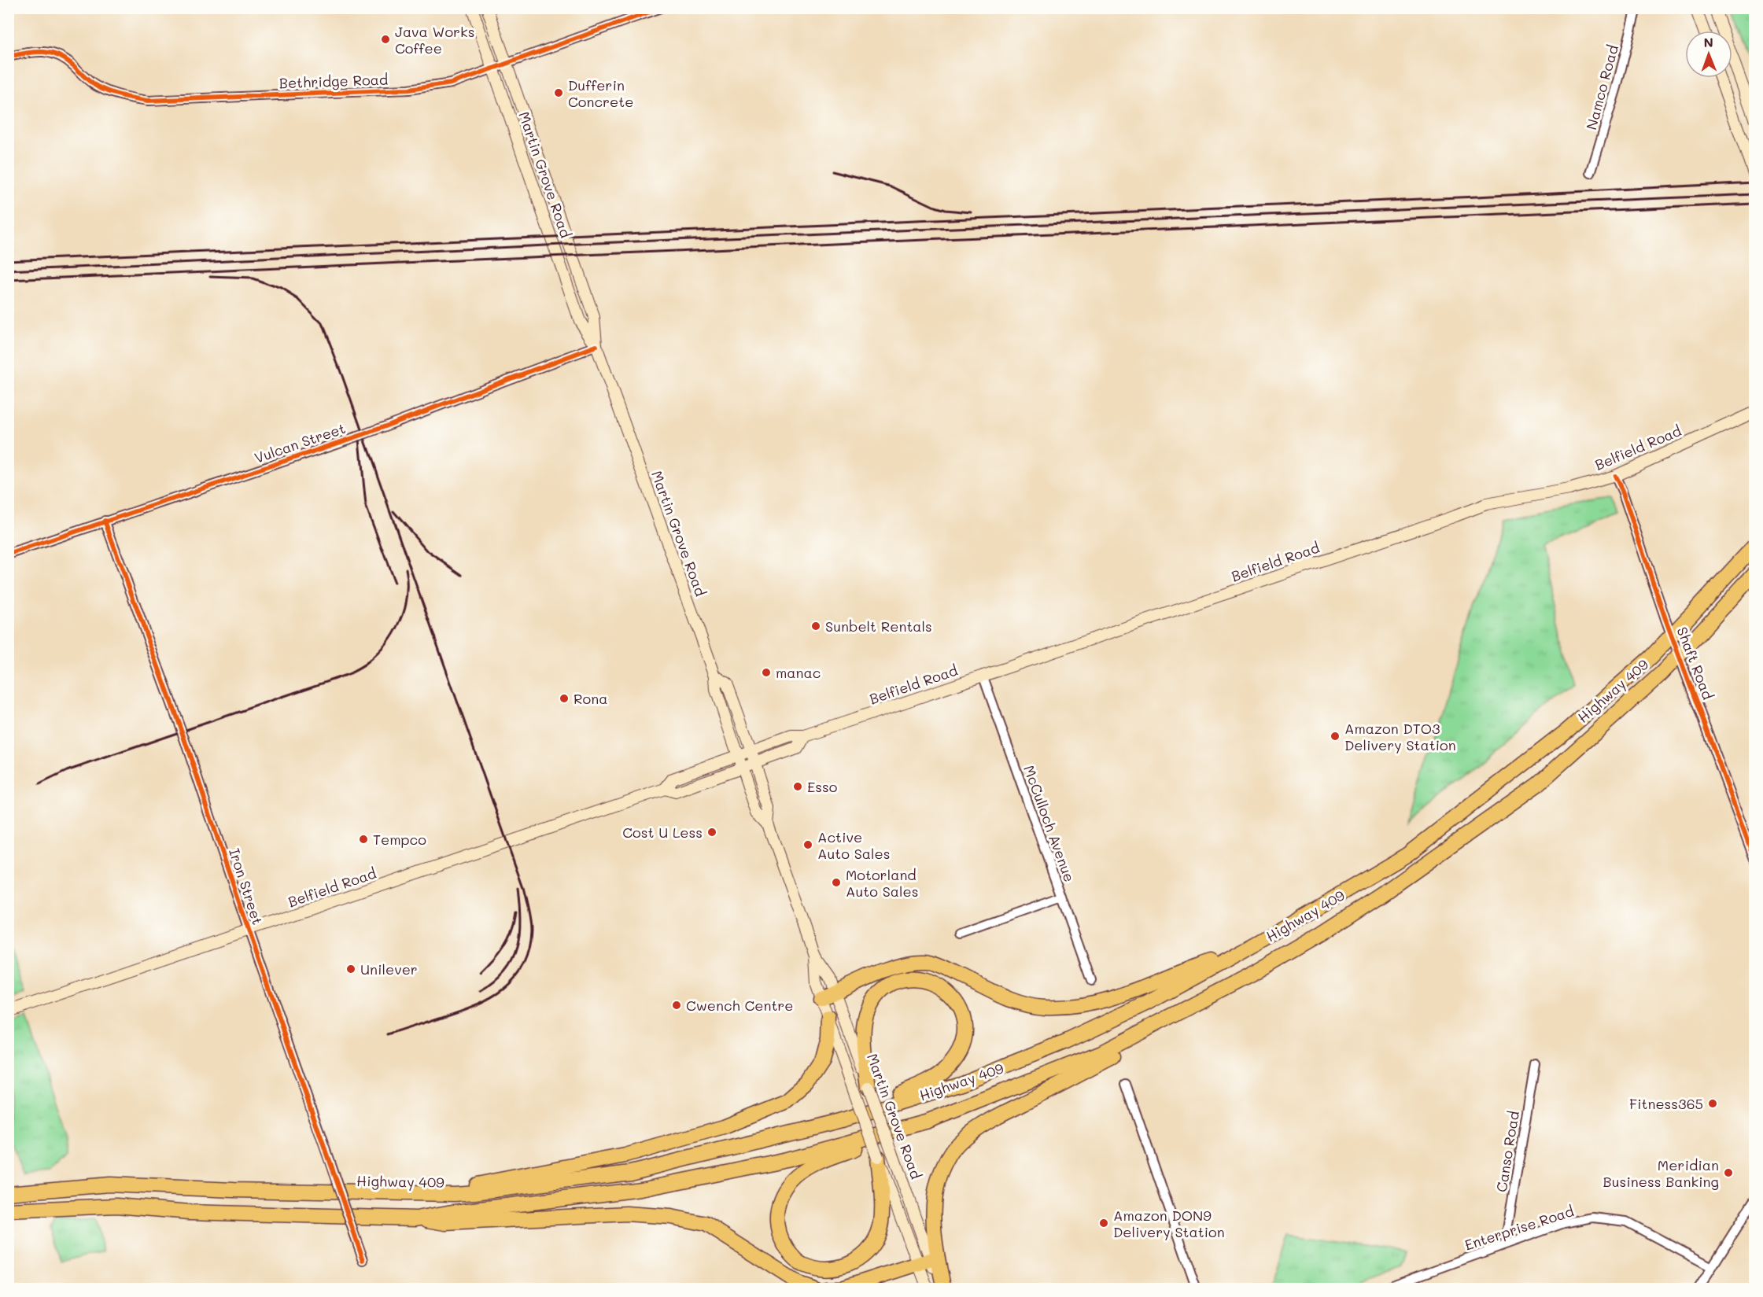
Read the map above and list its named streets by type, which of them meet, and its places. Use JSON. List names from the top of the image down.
{
  "streets": {
    "highway": ["Highway 409"],
    "main road": ["Martin Grove Road", "Belfield Road"],
    "street": [
      "Bethridge Road",
      "Namco Road",
      "Vulcan Street",
      "Shaft Road",
      "McCulloch Avenue",
      "Iron Street",
      "Canso Road",
      "Enterprise Road"
    ]
  },
  "crossings": [
    ["Bethridge Road", "Martin Grove Road"],
    ["Martin Grove Road", "Vulcan Street"],
    ["Martin Grove Road", "Belfield Road"],
    ["Vulcan Street", "Iron Street"],
    ["Belfield Road", "Shaft Road"],
    ["Belfield Road", "McCulloch Avenue"],
    ["Belfield Road", "Iron Street"],
    ["Canso Road", "Enterprise Road"]
  ],
  "places": [
    "Java Works Coffee",
    "Dufferin Concrete",
    "Sunbelt Rentals",
    "manac",
    "Rona",
    "Amazon DTO3 Delivery Station",
    "Esso",
    "Cost U Less",
    "Tempco",
    "Active Auto Sales",
    "Motorland Auto Sales",
    "Unilever",
    "Cwench Centre",
    "Fitness365",
    "Meridian Business Banking",
    "Amazon DON9 Delivery Station"
  ],
  "north": "top"
}
